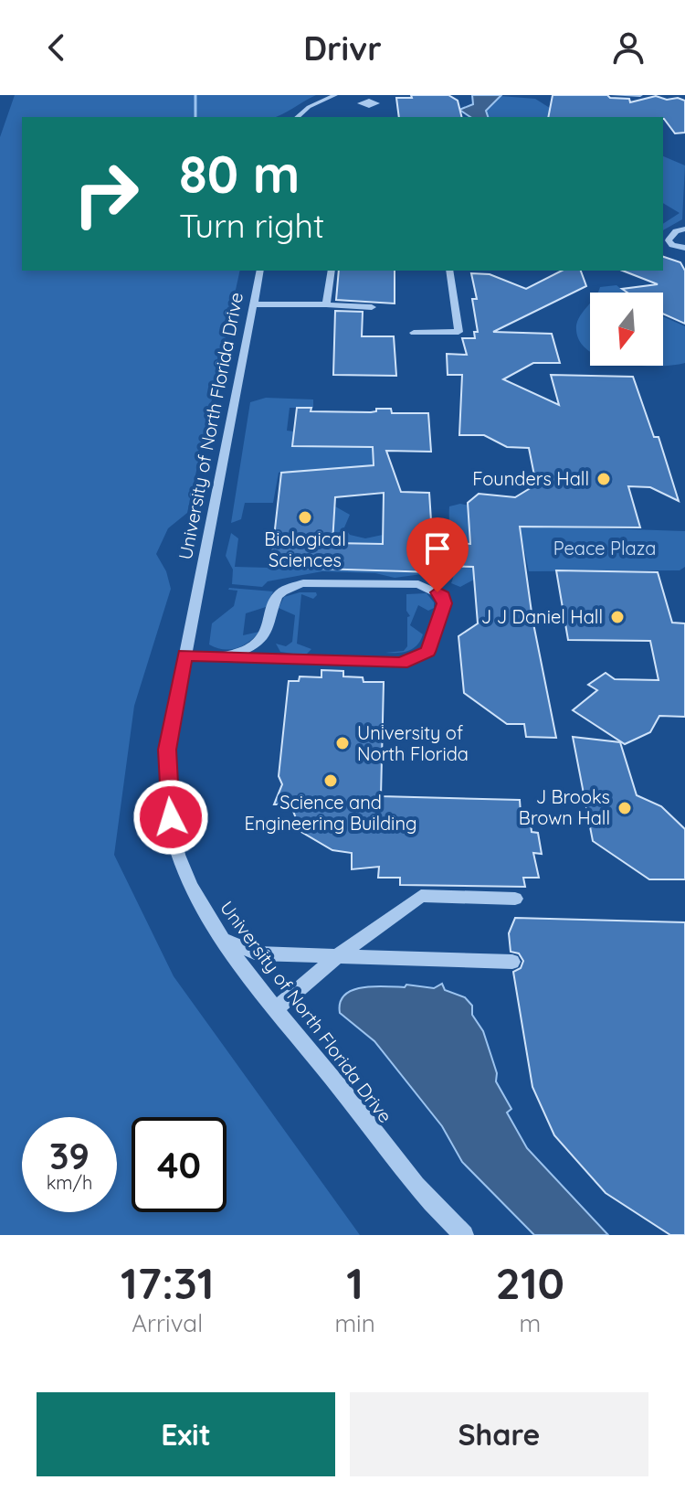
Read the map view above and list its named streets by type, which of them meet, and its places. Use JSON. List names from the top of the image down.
{
  "streets": {
    "street": ["University of North Florida Drive"]
  },
  "parks": ["Peace Plaza"],
  "places": [
    "Founders Hall",
    "Biological Sciences",
    "J J Daniel Hall",
    "University of North Florida",
    "Science and Engineering Building",
    "J Brooks Brown Hall"
  ],
  "north": "bottom",
  "page": {
    "header": "Drivr",
    "turn": ["80 m", "Turn right"],
    "speed": "39 km/h",
    "limit": "40",
    "eta": [
      "17:31",
      "Arrival",
      "1",
      "min",
      "210",
      "m"
    ],
    "buttons": ["Exit", "Share"]
  }
}
